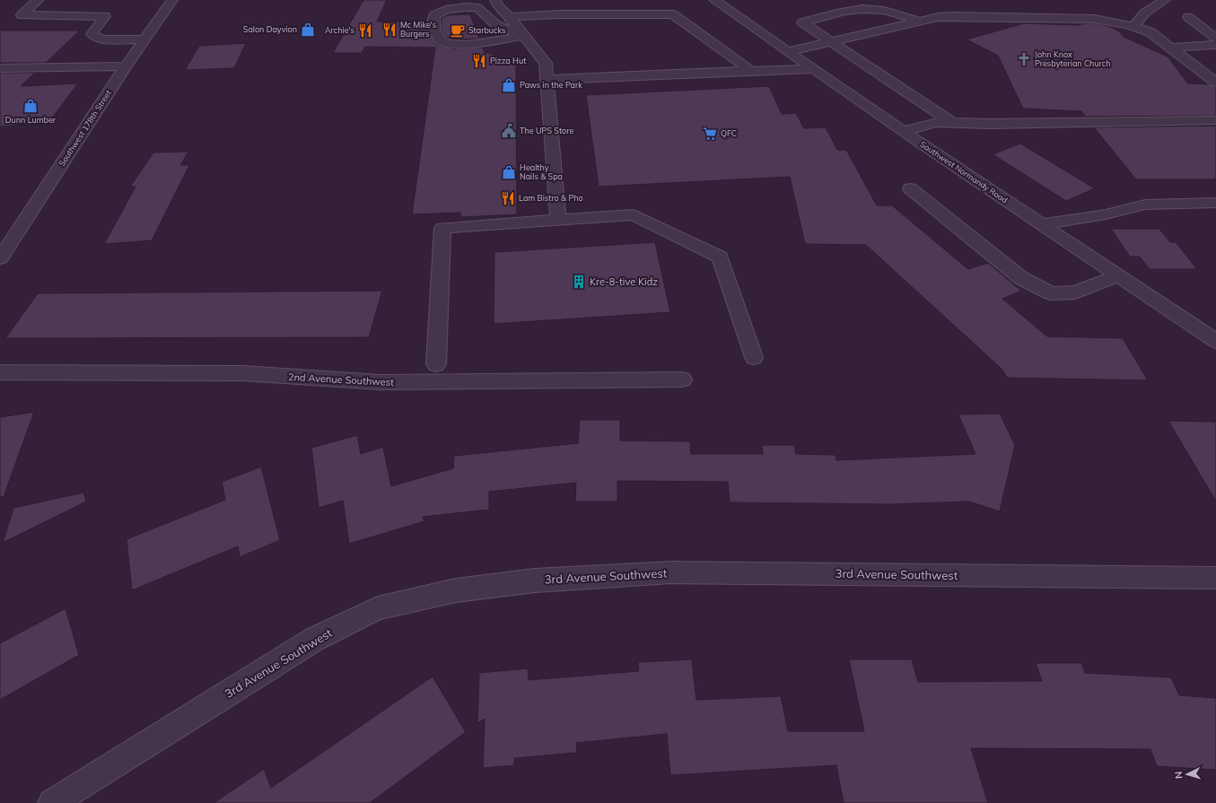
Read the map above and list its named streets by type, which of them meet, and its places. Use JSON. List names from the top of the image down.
{
  "streets": {
    "street": [
      "Southwest 178th Street",
      "Southwest Normandy Road",
      "2nd Avenue Southwest",
      "3rd Avenue Southwest"
    ]
  },
  "places": {
    "shop": [
      "Salon Dayvion",
      "Paws in the Park",
      "Dunn Lumber",
      "Healthy Nails & Spa"
    ],
    "restaurant": [
      "Mc Mike's Burgers",
      "Archie's",
      "Pizza Hut",
      "Lam Bistro & Pho"
    ],
    "cafe": ["Starbucks"],
    "church": ["John Knox Presbyterian Church"],
    "public building": ["The UPS Store"],
    "supermarket": ["QFC"],
    "building": ["Kre-8-tive Kidz"]
  },
  "north": "left"
}
